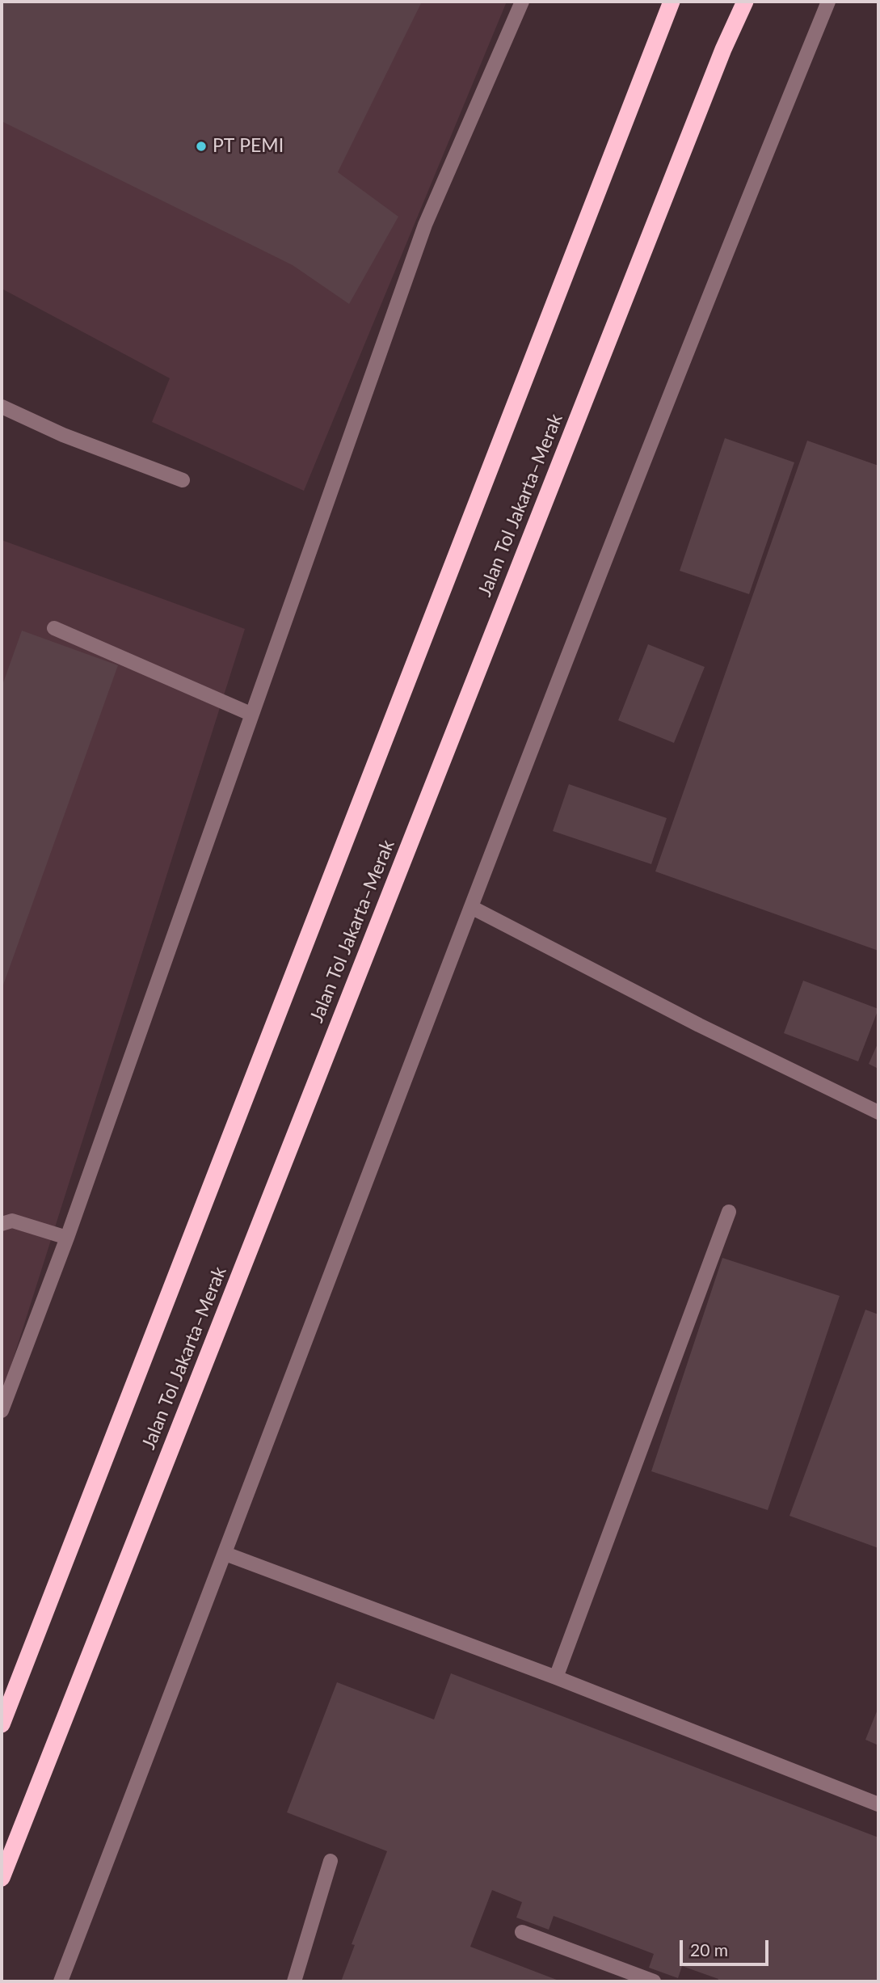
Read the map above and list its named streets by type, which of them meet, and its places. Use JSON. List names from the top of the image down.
{
  "streets": {
    "highway": ["Jalan Tol Jakarta–Merak"]
  },
  "places": ["PT PEMI"],
  "scale_bar": "20 m"
}
